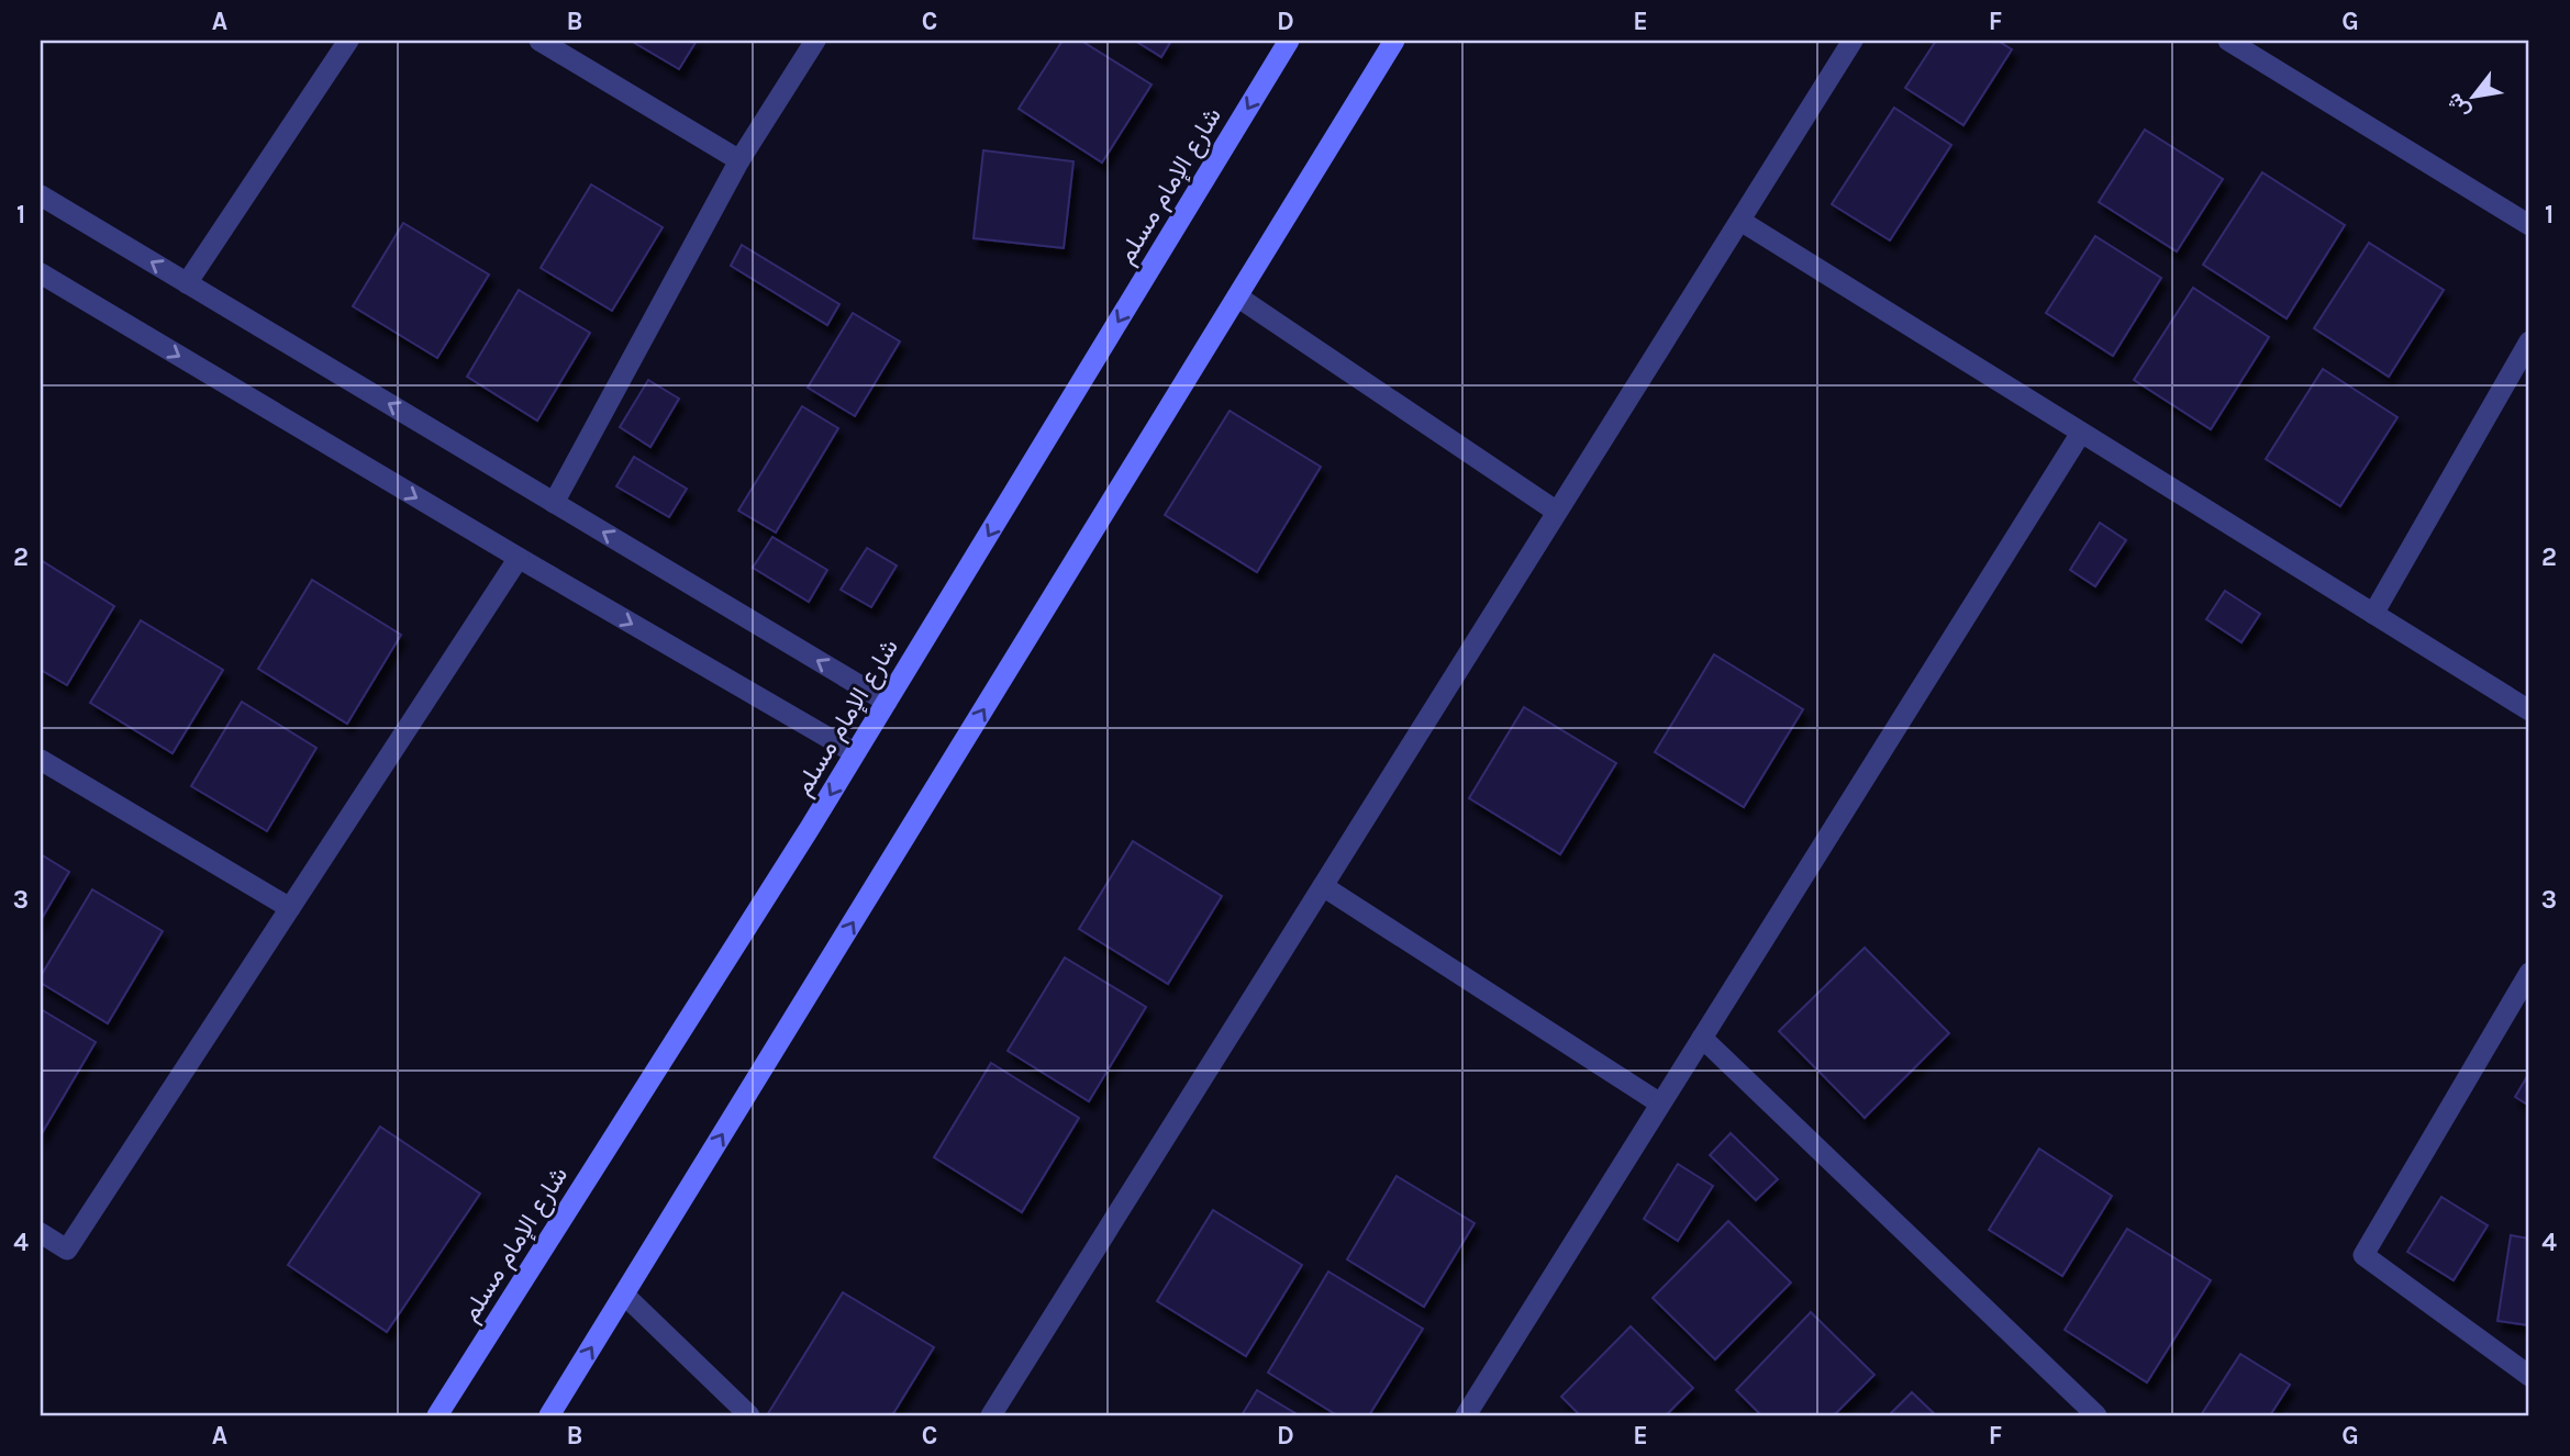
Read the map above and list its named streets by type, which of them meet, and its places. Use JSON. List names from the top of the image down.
{
  "streets": {
    "main road": ["شارع الإمام مسلم"]
  },
  "north": "bottom left",
  "grid": {
    "columns": [
      "A",
      "B",
      "C",
      "D",
      "E",
      "F",
      "G"
    ],
    "rows": [
      "1",
      "2",
      "3",
      "4"
    ]
  }
}
